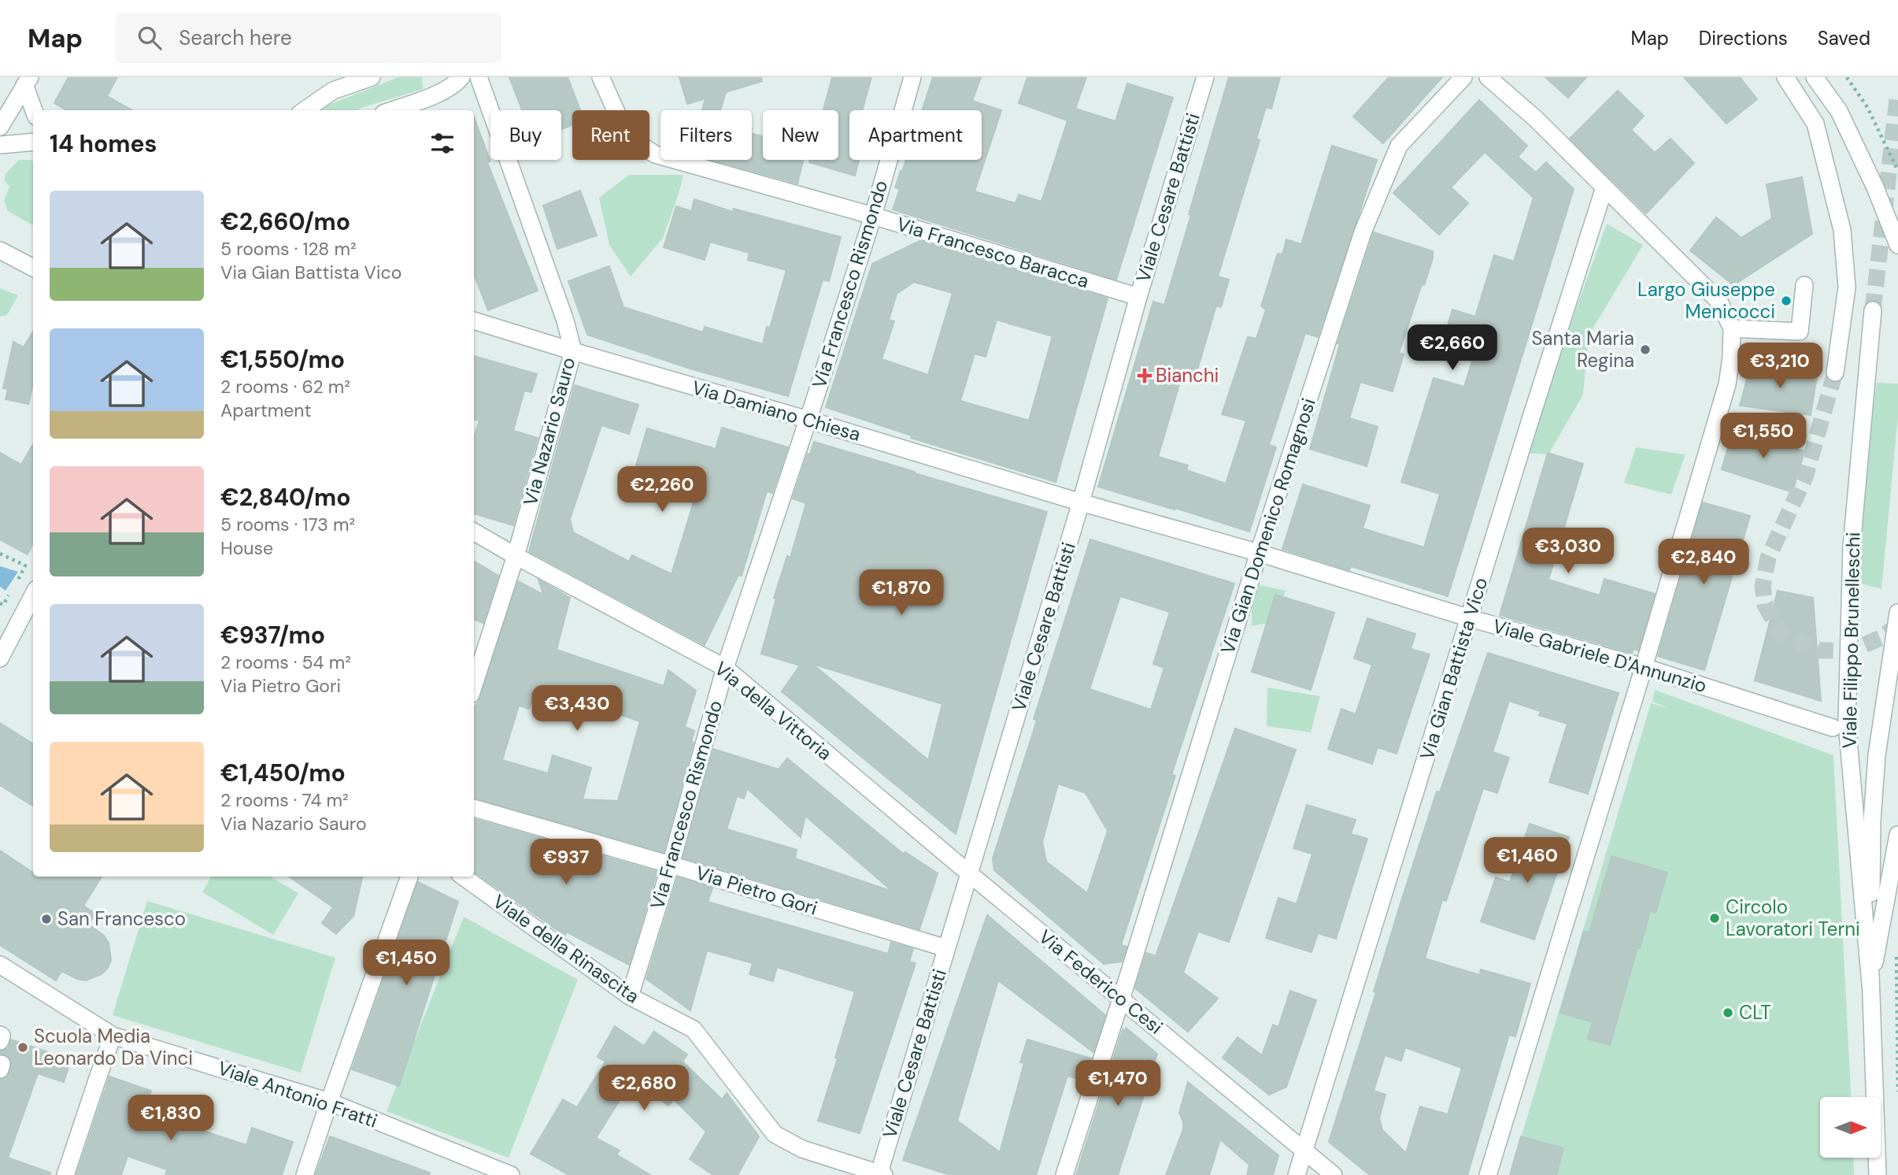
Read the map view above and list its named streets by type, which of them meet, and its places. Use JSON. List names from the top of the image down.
{
  "streets": {
    "street": [
      "Viale Cesare Battisti",
      "Via Francesco Baracca",
      "Via Francesco Rismondo",
      "Via Damiano Chiesa",
      "Via Nazario Sauro",
      "Via Gian Domenico Romagnosi",
      "Viale Filippo Brunelleschi",
      "Viale Gabriele D'Annunzio",
      "Via Gian Battista Vico",
      "Via della Vittoria",
      "Via Pietro Gori",
      "Viale della Rinascita",
      "Via Federico Cesi",
      "Viale Antonio Fratti"
    ]
  },
  "crossings": [
    ["Viale Cesare Battisti", "Via Francesco Baracca"],
    ["Viale Cesare Battisti", "Via Damiano Chiesa"],
    ["Viale Cesare Battisti", "Viale Gabriele D'Annunzio"],
    ["Viale Cesare Battisti", "Via della Vittoria"],
    ["Viale Cesare Battisti", "Via Pietro Gori"],
    ["Viale Cesare Battisti", "Viale della Rinascita"],
    ["Viale Cesare Battisti", "Via Federico Cesi"],
    ["Via Francesco Baracca", "Via Francesco Rismondo"],
    ["Via Francesco Rismondo", "Via Damiano Chiesa"],
    ["Via Francesco Rismondo", "Via della Vittoria"],
    ["Via Francesco Rismondo", "Via Pietro Gori"],
    ["Via Francesco Rismondo", "Viale della Rinascita"],
    ["Via Damiano Chiesa", "Via Nazario Sauro"],
    ["Via Damiano Chiesa", "Viale Gabriele D'Annunzio"],
    ["Via Nazario Sauro", "Via della Vittoria"],
    ["Via Gian Domenico Romagnosi", "Viale Gabriele D'Annunzio"],
    ["Via Gian Domenico Romagnosi", "Via Federico Cesi"],
    ["Viale Gabriele D'Annunzio", "Via Gian Battista Vico"],
    ["Via Gian Battista Vico", "Via Federico Cesi"],
    ["Via della Vittoria", "Via Federico Cesi"]
  ],
  "places": {
    "other": [
      "Largo Giuseppe Menicocci",
      "Santa Maria Regina",
      "Circolo Lavoratori Terni",
      "San Francesco",
      "CLT",
      "Scuola Media Leonardo Da Vinci"
    ],
    "health": ["Bianchi"]
  },
  "north": "right",
  "page": {
    "header": "Map",
    "search": "Search here",
    "nav": ["Map", "Directions", "Saved"],
    "chip": [
      "Buy",
      "Rent",
      "Filters",
      "New",
      "Apartment"
    ],
    "heading": "14 homes",
    "list": [
      {
        "name": "€2,660/mo",
        "note": "5 rooms · 128 m² · Via Gian Battista Vico"
      },
      {
        "name": "€1,550/mo",
        "note": "2 rooms · 62 m² · Apartment"
      },
      {
        "name": "€2,840/mo",
        "note": "5 rooms · 173 m² · House"
      },
      {
        "name": "€937/mo",
        "note": "2 rooms · 54 m² · Via Pietro Gori"
      },
      {
        "name": "€1,450/mo",
        "note": "2 rooms · 74 m² · Via Nazario Sauro"
      }
    ],
    "price": [
      "€2,660",
      "€3,210",
      "€1,550",
      "€2,260",
      "€3,030",
      "€2,840",
      "€1,870",
      "€3,430",
      "€1,460",
      "€937",
      "€1,450",
      "€1,470",
      "€2,680",
      "€1,830"
    ]
  }
}
